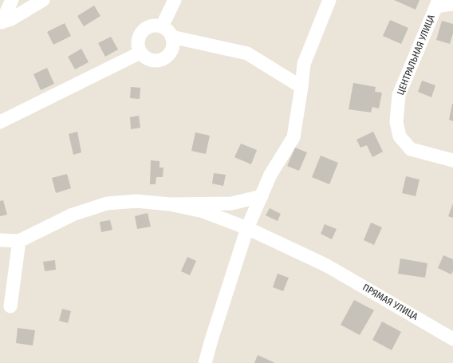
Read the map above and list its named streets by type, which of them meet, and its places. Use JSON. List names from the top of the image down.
{
  "streets": {
    "street": ["ЦЕНТРАЛЬНАЯ УЛИЦА", "ПРЯМАЯ УЛИЦА"]
  }
}
